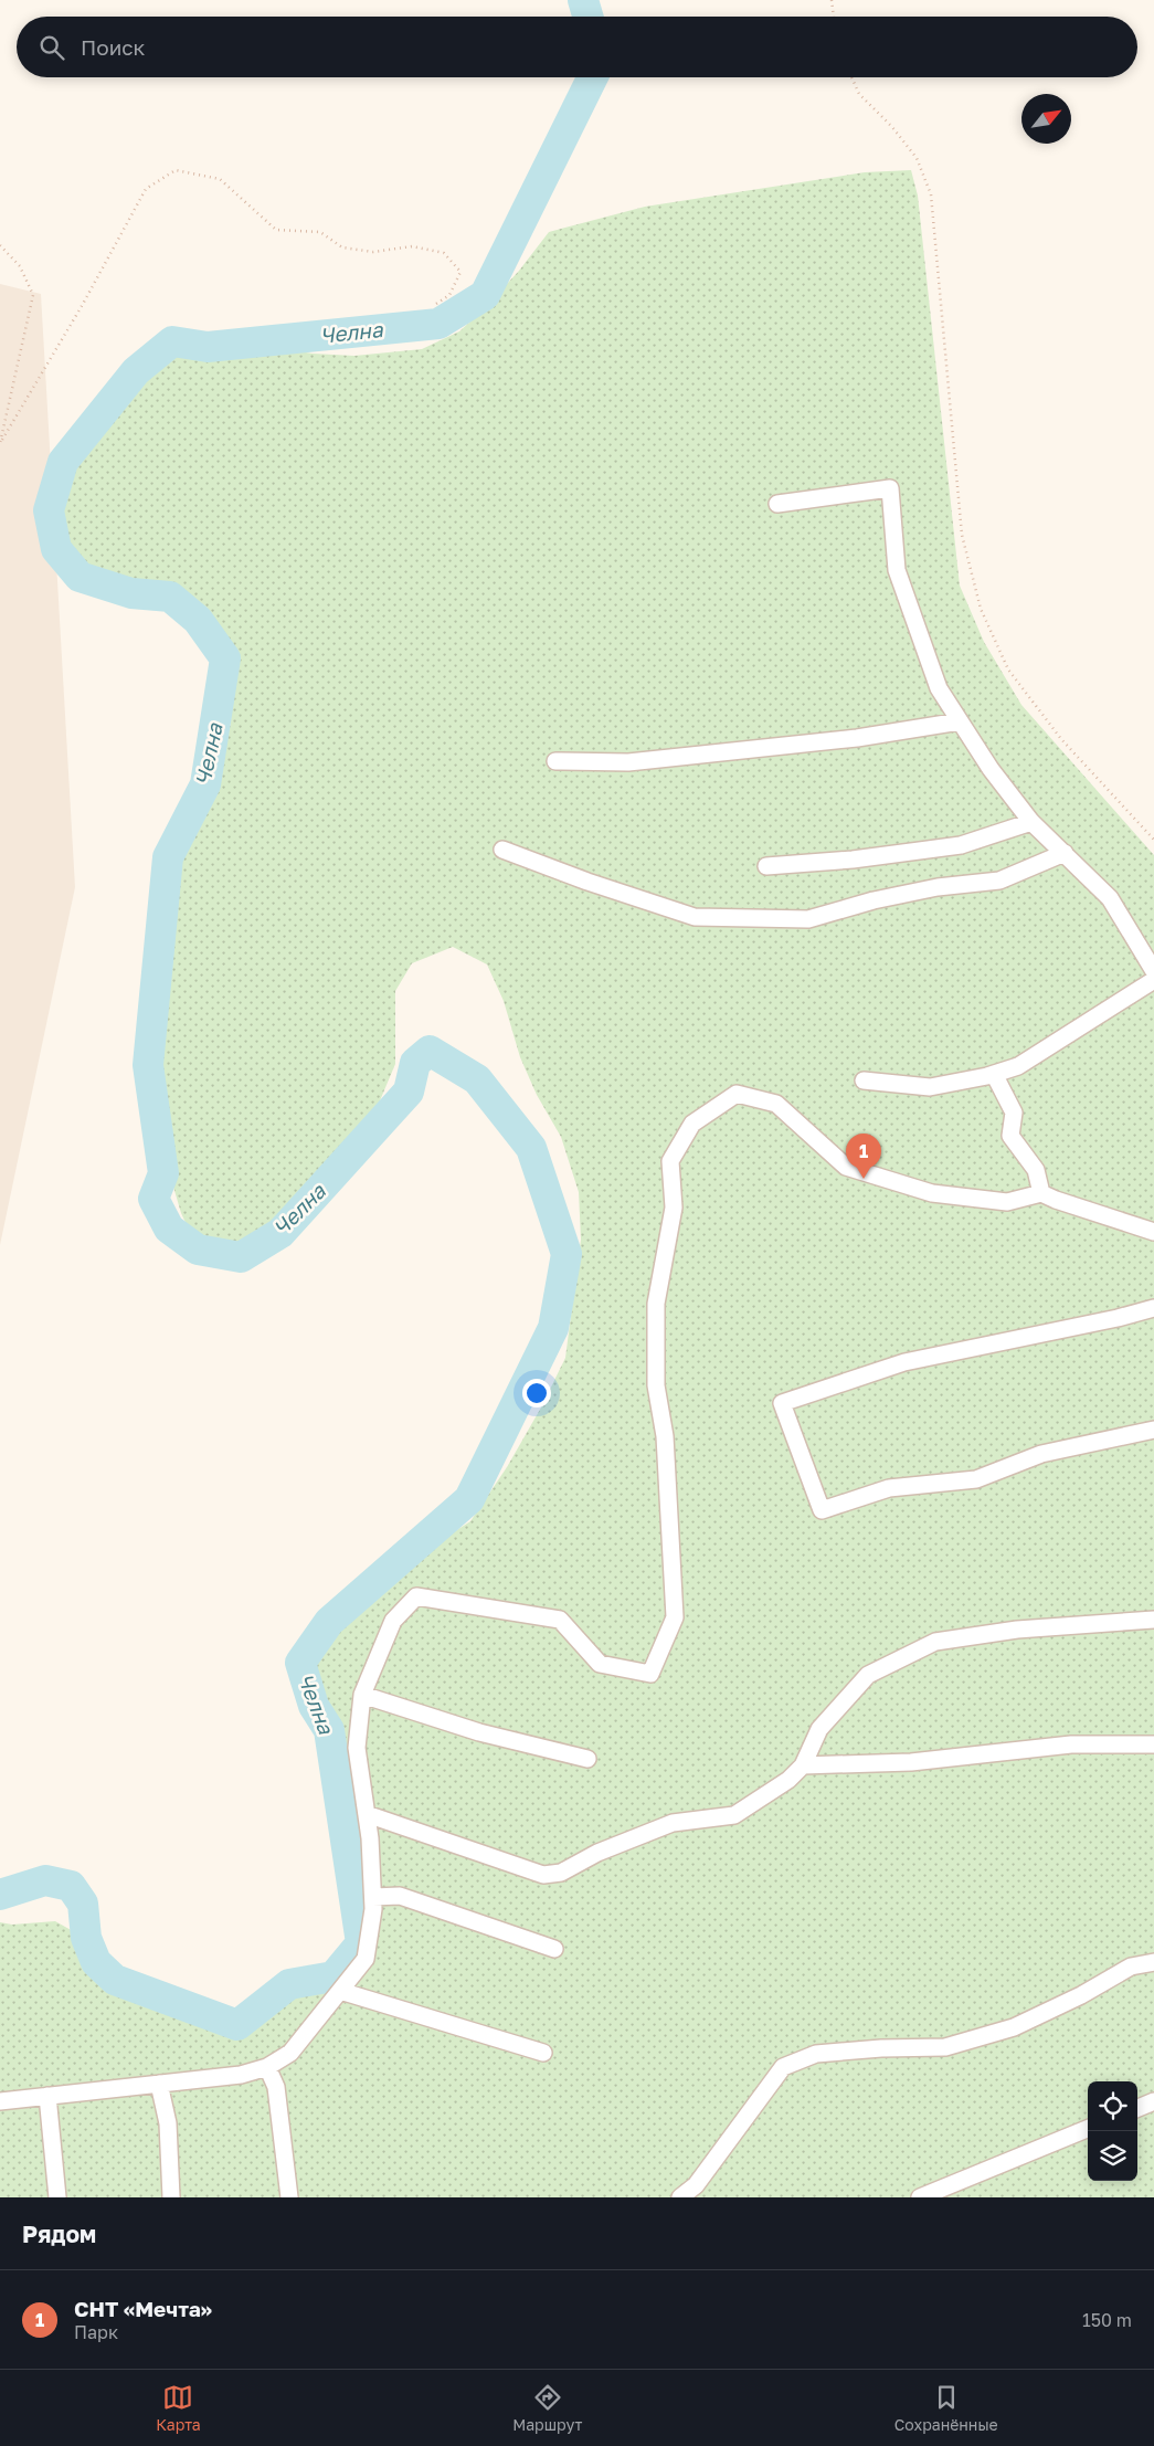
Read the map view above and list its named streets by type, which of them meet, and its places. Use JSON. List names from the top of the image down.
{
  "water": ["Челна"],
  "north": "top right",
  "page": {
    "search": "Поиск",
    "pins": "1",
    "heading": "Рядом",
    "list": [
      {
        "mark": "1",
        "name": "СНТ «Мечта»",
        "note": "Парк",
        "value": "150 m"
      }
    ],
    "nav": ["Карта", "Маршрут", "Сохранённые"]
  }
}
